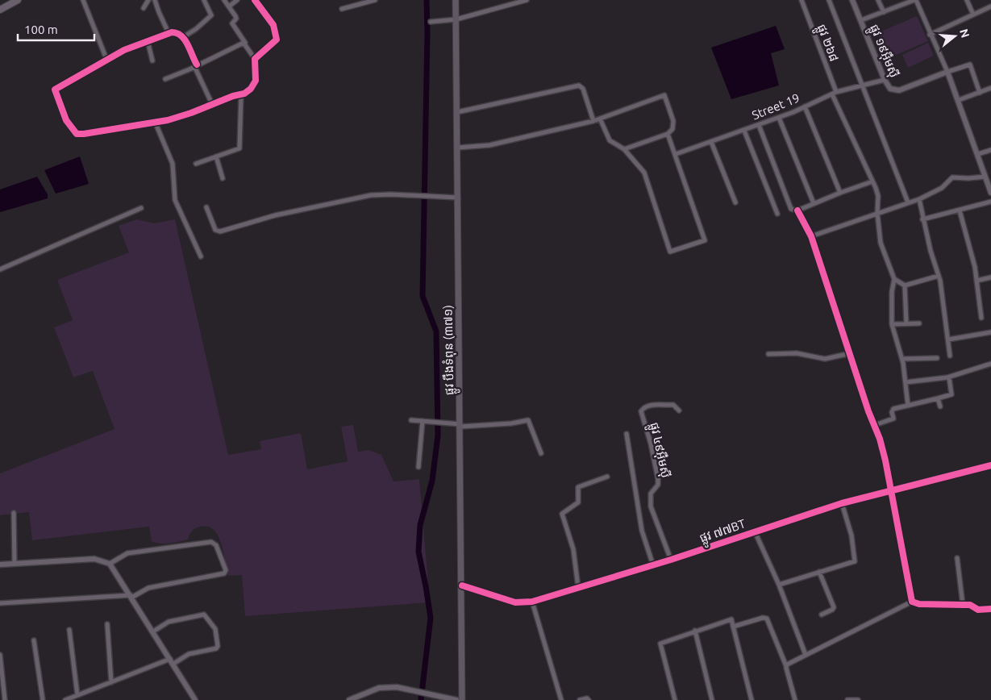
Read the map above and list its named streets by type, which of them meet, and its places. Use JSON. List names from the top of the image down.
{
  "streets": {
    "main road": ["ផ្លូវ បឹងទំពុន (៣៧១)"],
    "street": [
      "ផ្លូវ ២៦៨",
      "ផ្លូវ ១៩អ៊ឹមស៊ី",
      "Street 19",
      "ផ្លូវ ៤៩អ៊ឹមស៊ី",
      "ផ្លូវ ៧៧BT"
    ]
  },
  "crossings": [
    ["ផ្លូវ ២៦៨", "Street 19"],
    ["ផ្លូវ ១៩អ៊ឹមស៊ី", "Street 19"],
    ["ផ្លូវ បឹងទំពុន (៣៧១)", "ផ្លូវ ៧៧BT"],
    ["ផ្លូវ ៤៩អ៊ឹមស៊ី", "ផ្លូវ ៧៧BT"]
  ],
  "scale_bar": "100 m",
  "north": "right"
}
